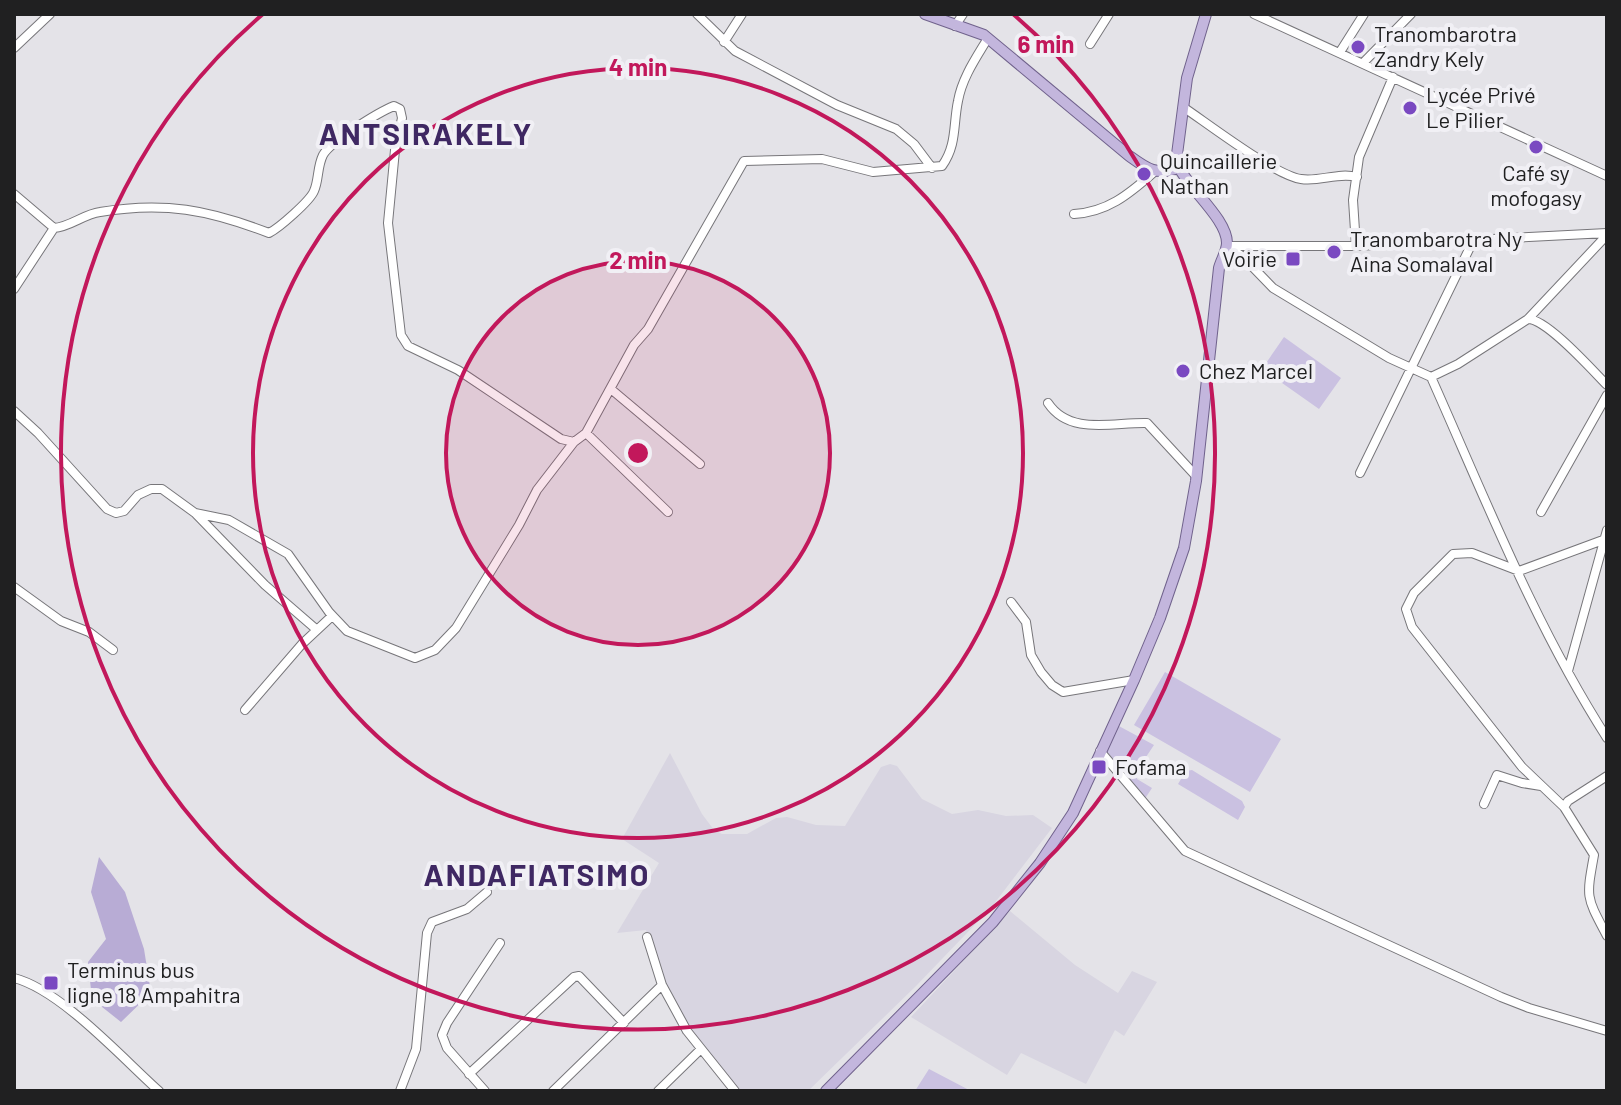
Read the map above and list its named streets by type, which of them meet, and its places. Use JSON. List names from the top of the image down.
{
  "districts": ["ANTSIRAKELY", "ANDAFIATSIMO"],
  "places": {
    "other": [
      "Tranombarotra Zandry Kely",
      "Lycée Privé Le Pilier",
      "Café sy mofogasy",
      "Quincaillerie Nathan",
      "Tranombarotra Ny Aina Somalaval",
      "Chez Marcel"
    ],
    "transit": ["Voirie", "Fofama", "Terminus bus ligne 18 Ampahitra"]
  },
  "rings": ["6 min", "4 min", "2 min"]
}
